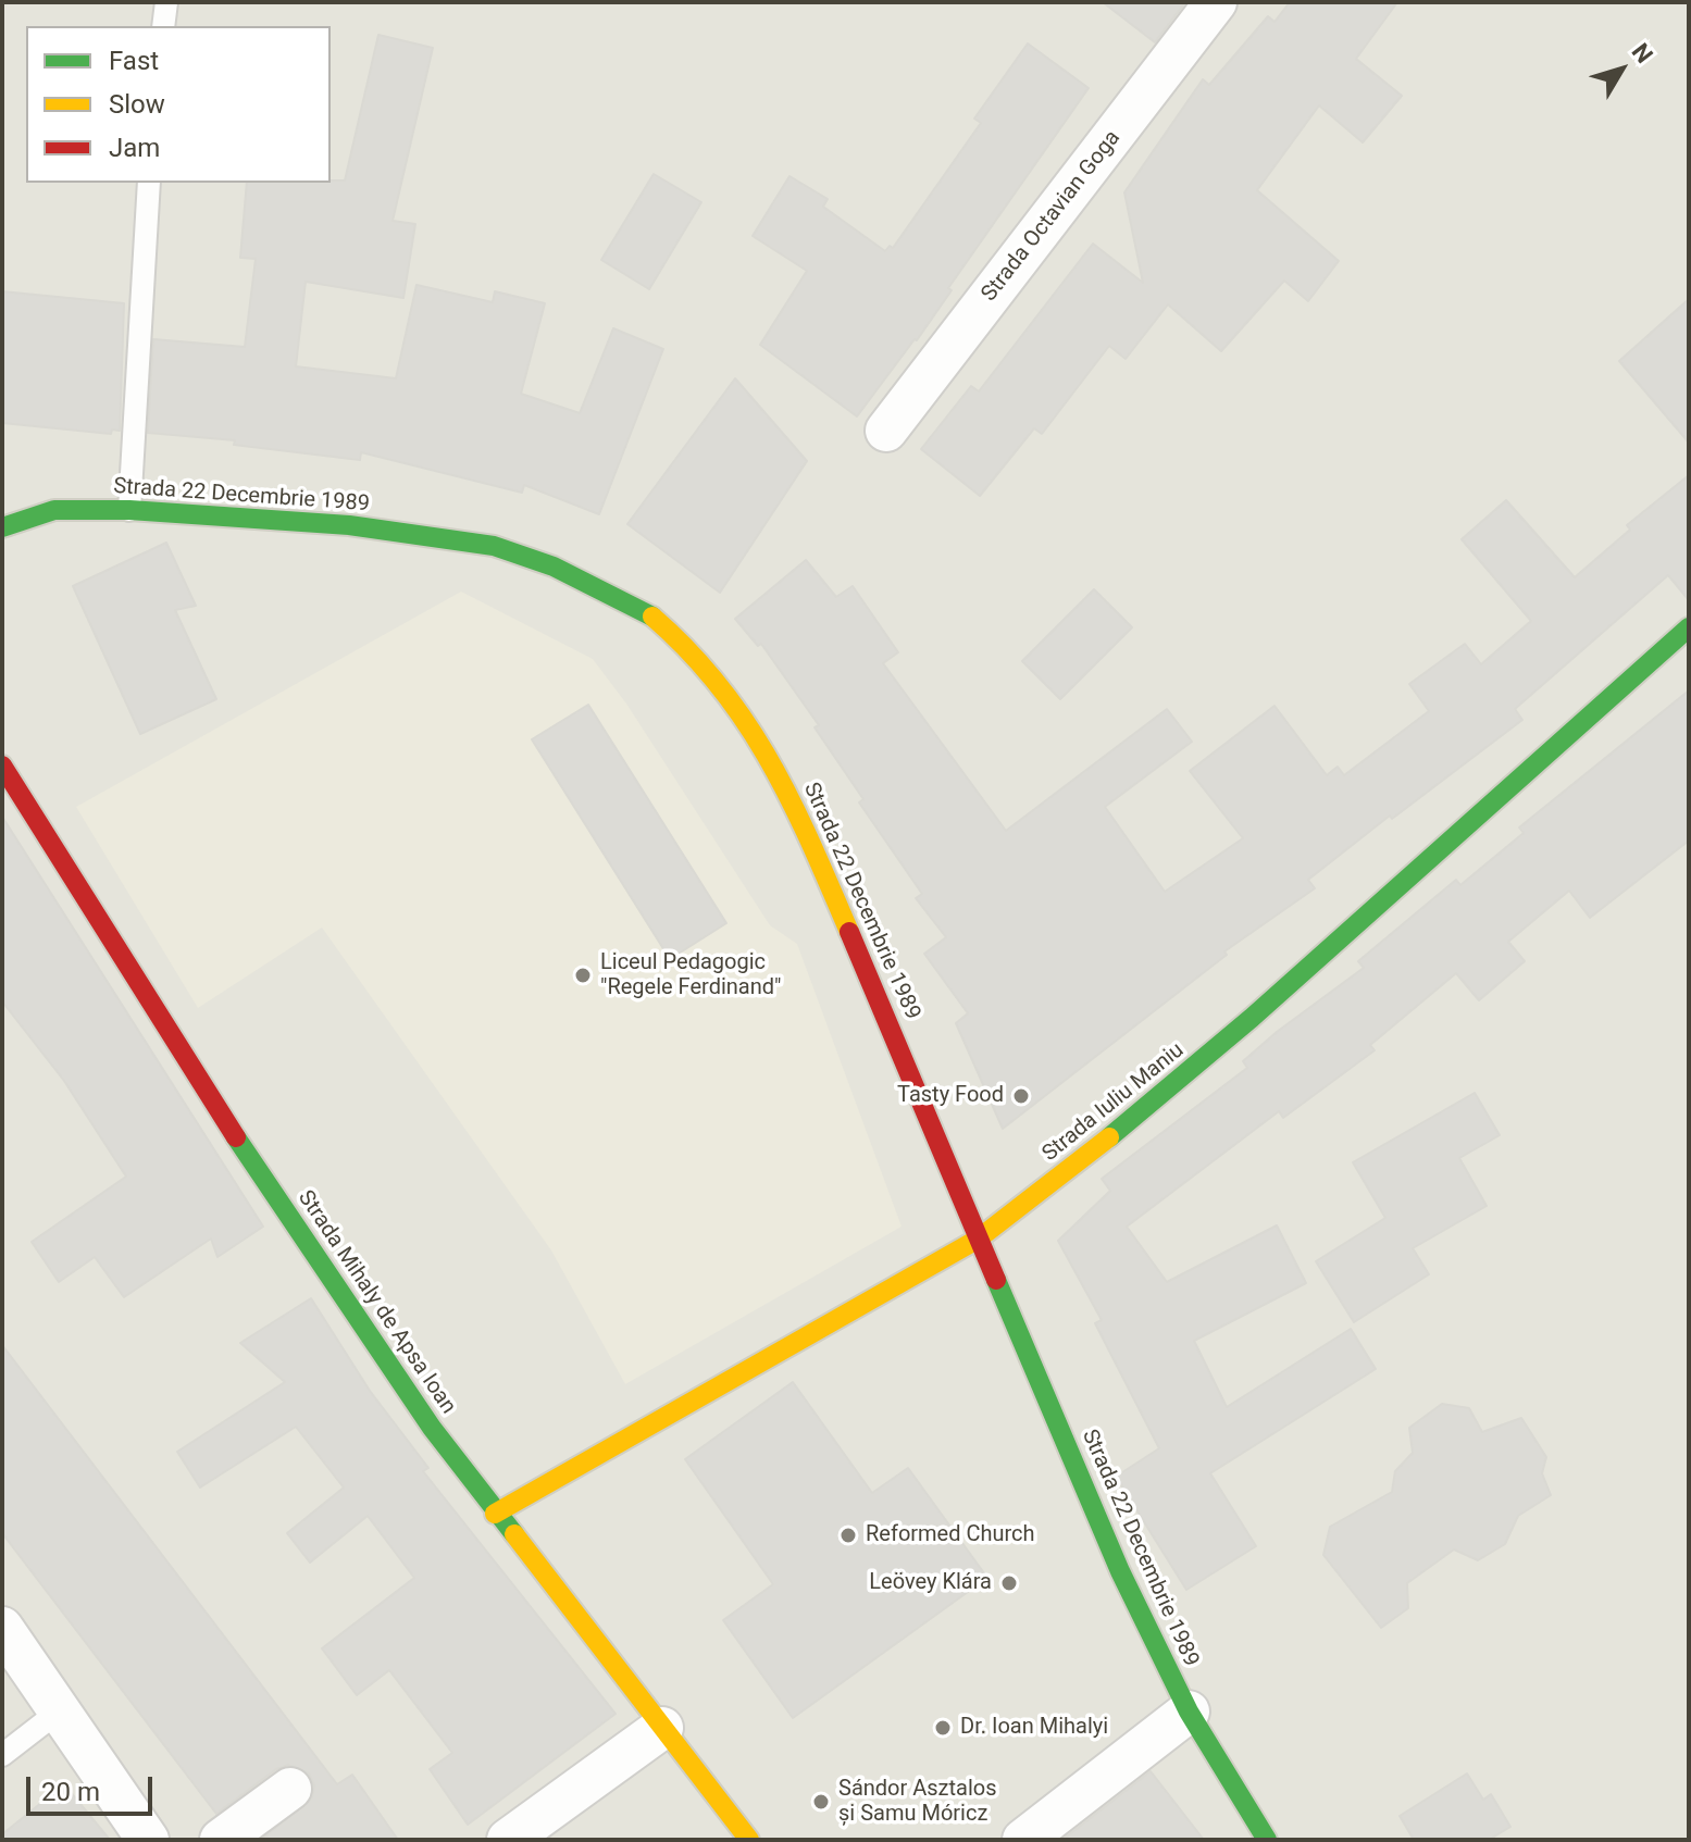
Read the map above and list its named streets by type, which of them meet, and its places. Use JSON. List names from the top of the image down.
{
  "streets": {
    "main road": ["Strada 22 Decembrie 1989", "Strada Iuliu Maniu", "Strada Mihaly de Apsa Ioan"],
    "street": ["Strada Octavian Goga"]
  },
  "crossings": [
    ["Strada 22 Decembrie 1989", "Strada Iuliu Maniu"],
    ["Strada Iuliu Maniu", "Strada Mihaly de Apsa Ioan"]
  ],
  "places": [
    "Liceul Pedagogic \"Regele Ferdinand\"",
    "Tasty Food",
    "Reformed Church",
    "Leövey Klára",
    "Dr. Ioan Mihalyi",
    "Sándor Asztalos și Samu Móricz"
  ],
  "legend": ["Fast", "Slow", "Jam"],
  "scale_bar": "20 m",
  "north": "top right"
}
